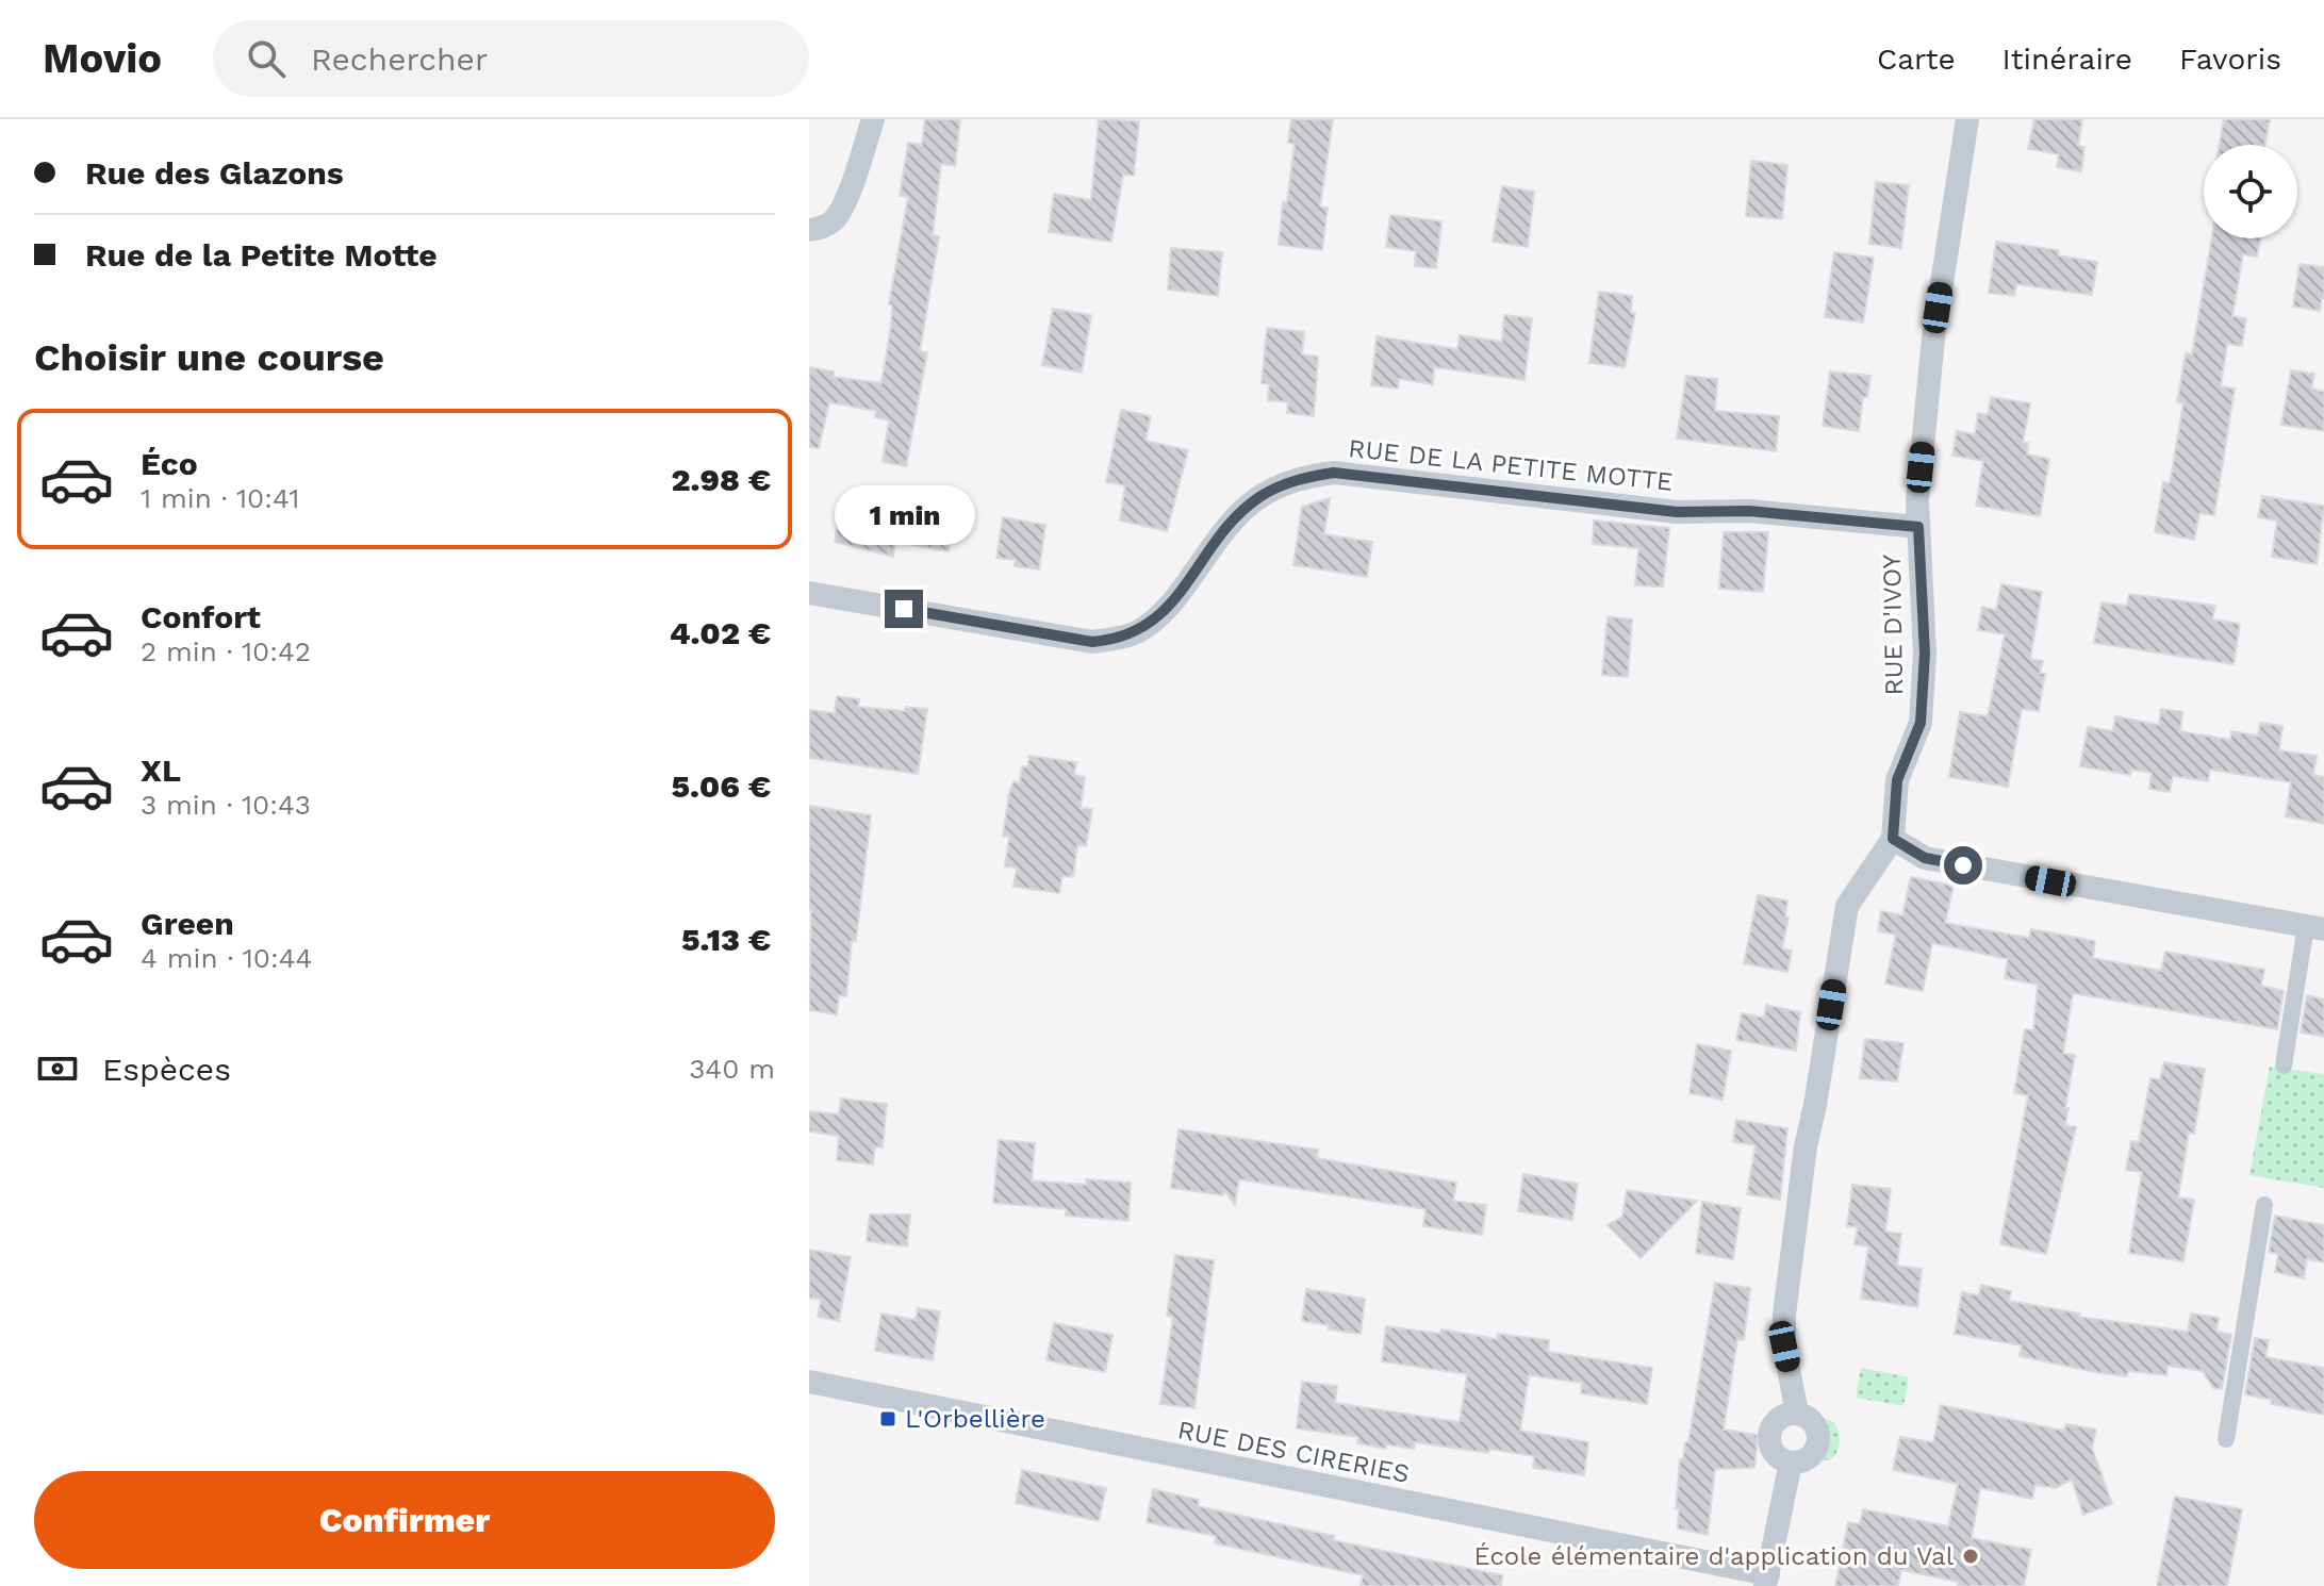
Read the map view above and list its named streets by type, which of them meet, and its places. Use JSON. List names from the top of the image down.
{
  "streets": {
    "street": ["RUE DE LA PETITE MOTTE", "RUE D'IVOY", "RUE DES CIRERIES"]
  },
  "crossings": [
    ["RUE DE LA PETITE MOTTE", "RUE D'IVOY"]
  ],
  "places": {
    "transit": ["L'Orbellière"],
    "other": ["École élémentaire d'application du Val"]
  },
  "page": {
    "header": "Movio",
    "search": "Rechercher",
    "nav": ["Carte", "Itinéraire", "Favoris"],
    "banner": ["Rue des Glazons", "Rue de la Petite Motte"],
    "heading": "Choisir une course",
    "list": [
      {
        "name": "Éco",
        "note": "1 min · 10:41",
        "value": "2.98 €"
      },
      {
        "name": "Confort",
        "note": "2 min · 10:42",
        "value": "4.02 €"
      },
      {
        "name": "XL",
        "note": "3 min · 10:43",
        "value": "5.06 €"
      },
      {
        "name": "Green",
        "note": "4 min · 10:44",
        "value": "5.13 €"
      }
    ],
    "bubble": "1 min",
    "pay": ["Espèces", "340 m"],
    "buttons": "Confirmer"
  }
}
